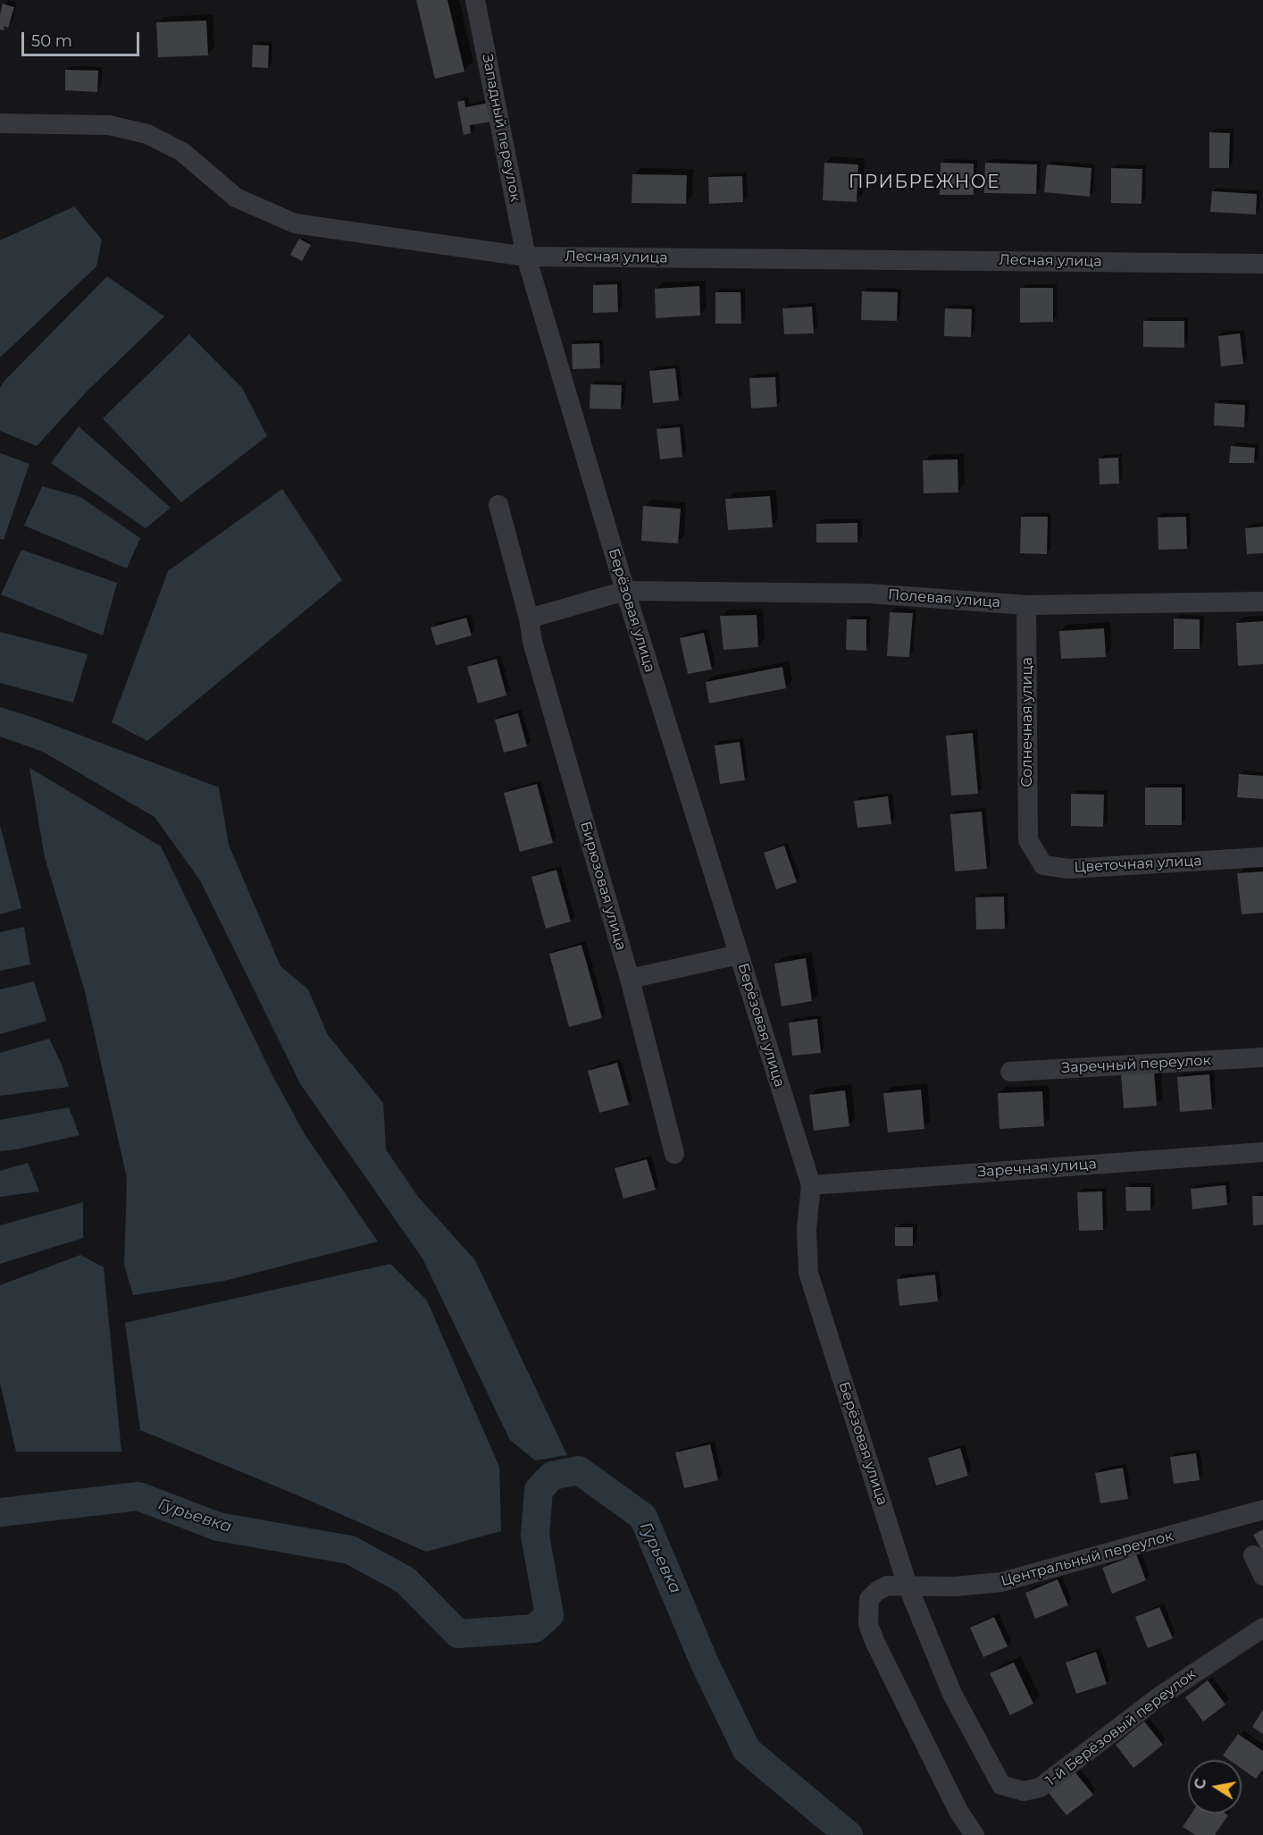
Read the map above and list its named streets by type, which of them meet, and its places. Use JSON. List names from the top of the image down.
{
  "streets": {
    "street": [
      "Западный переулок",
      "Лесная улица",
      "Полевая улица",
      "Берёзовая улица",
      "Солнечная улица",
      "Цветочная улица",
      "Бирюзовая улица",
      "Заречный переулок",
      "Заречная улица",
      "Центральный переулок",
      "1-й Берёзовый переулок"
    ]
  },
  "crossings": [
    ["Западный переулок", "Лесная улица"],
    ["Западный переулок", "Берёзовая улица"],
    ["Лесная улица", "Берёзовая улица"],
    ["Полевая улица", "Берёзовая улица"],
    ["Полевая улица", "Солнечная улица"],
    ["Берёзовая улица", "Заречная улица"],
    ["Берёзовая улица", "Центральный переулок"],
    ["Берёзовая улица", "1-й Берёзовый переулок"],
    ["Солнечная улица", "Цветочная улица"]
  ],
  "districts": ["ПРИБРЕЖНОЕ"],
  "water": ["Гурьевка"],
  "scale_bar": "50 m",
  "north": "left"
}
